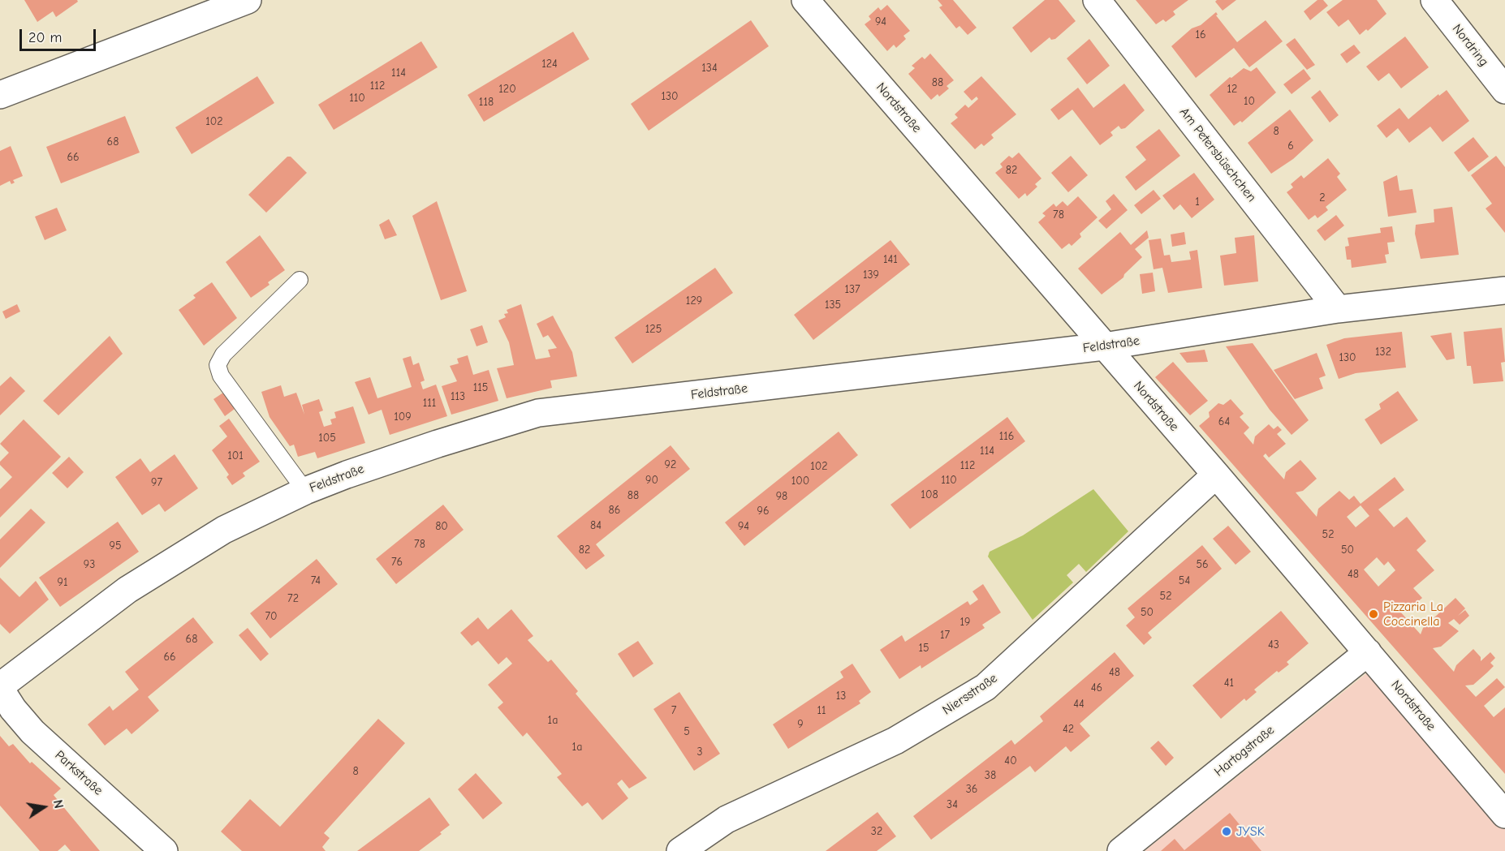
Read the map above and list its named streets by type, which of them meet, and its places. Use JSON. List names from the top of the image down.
{
  "streets": {
    "street": [
      "Nordring",
      "Nordstraße",
      "Am Petersbüschchen",
      "Feldstraße",
      "Niersstraße",
      "Hartogstraße",
      "Parkstraße"
    ]
  },
  "crossings": [
    ["Nordstraße", "Feldstraße"],
    ["Nordstraße", "Niersstraße"],
    ["Nordstraße", "Hartogstraße"],
    ["Am Petersbüschchen", "Feldstraße"],
    ["Feldstraße", "Parkstraße"]
  ],
  "places": ["Pizzaria La Coccinella", "JYSK"],
  "house_numbers": [
    "94",
    "16",
    "124",
    "134",
    "114",
    "88",
    "112",
    "120",
    "12",
    "130",
    "110",
    "10",
    "118",
    "102",
    "8",
    "68",
    "6",
    "66",
    "82",
    "2",
    "1",
    "78",
    "141",
    "139",
    "137",
    "129",
    "135",
    "125",
    "132",
    "130",
    "115",
    "113",
    "111",
    "109",
    "64",
    "116",
    "105",
    "114",
    "101",
    "92",
    "112",
    "102",
    "90",
    "110",
    "100",
    "97",
    "108",
    "88",
    "98",
    "86",
    "96",
    "84",
    "80",
    "94",
    "52",
    "78",
    "95",
    "82",
    "50",
    "76",
    "93",
    "56",
    "48",
    "74",
    "54",
    "91",
    "52",
    "72",
    "50",
    "70",
    "19",
    "17",
    "68",
    "43",
    "15",
    "66",
    "48",
    "41",
    "46",
    "13",
    "44",
    "7",
    "11",
    "1a",
    "9",
    "42",
    "5",
    "1a",
    "3",
    "40",
    "8",
    "38",
    "36",
    "34",
    "32"
  ],
  "scale_bar": "20 m",
  "north": "right"
}
